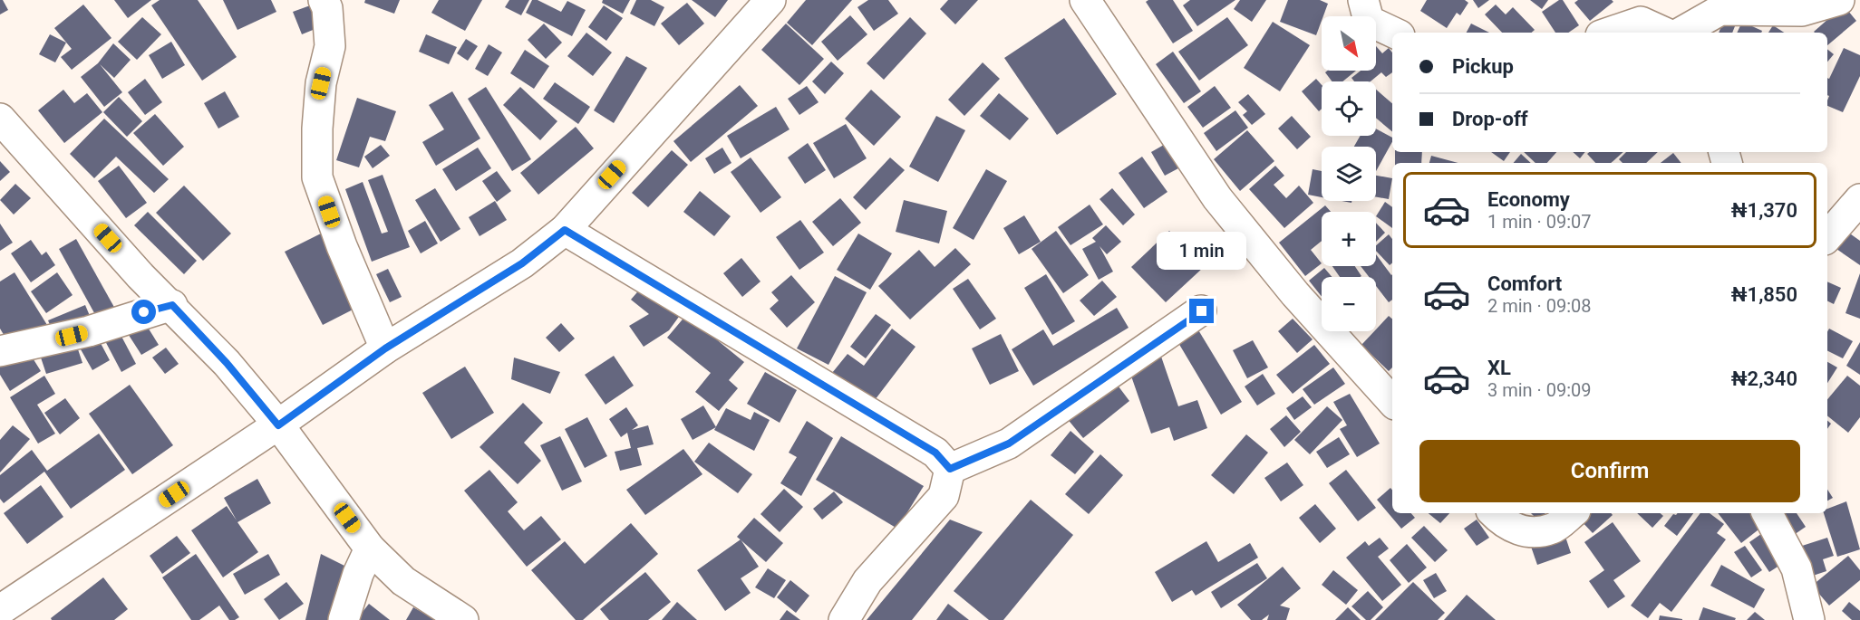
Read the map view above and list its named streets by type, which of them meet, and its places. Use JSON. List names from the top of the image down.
{
  "north": "bottom right",
  "page": {
    "map_buttons": ["+", "−"],
    "banner": ["Pickup", "Drop-off"],
    "list": [
      {
        "name": "Economy",
        "note": "1 min · 09:07",
        "value": "₦1,370"
      },
      {
        "name": "Comfort",
        "note": "2 min · 09:08",
        "value": "₦1,850"
      },
      {
        "name": "XL",
        "note": "3 min · 09:09",
        "value": "₦2,340"
      }
    ],
    "bubble": "1 min",
    "buttons": "Confirm"
  }
}
